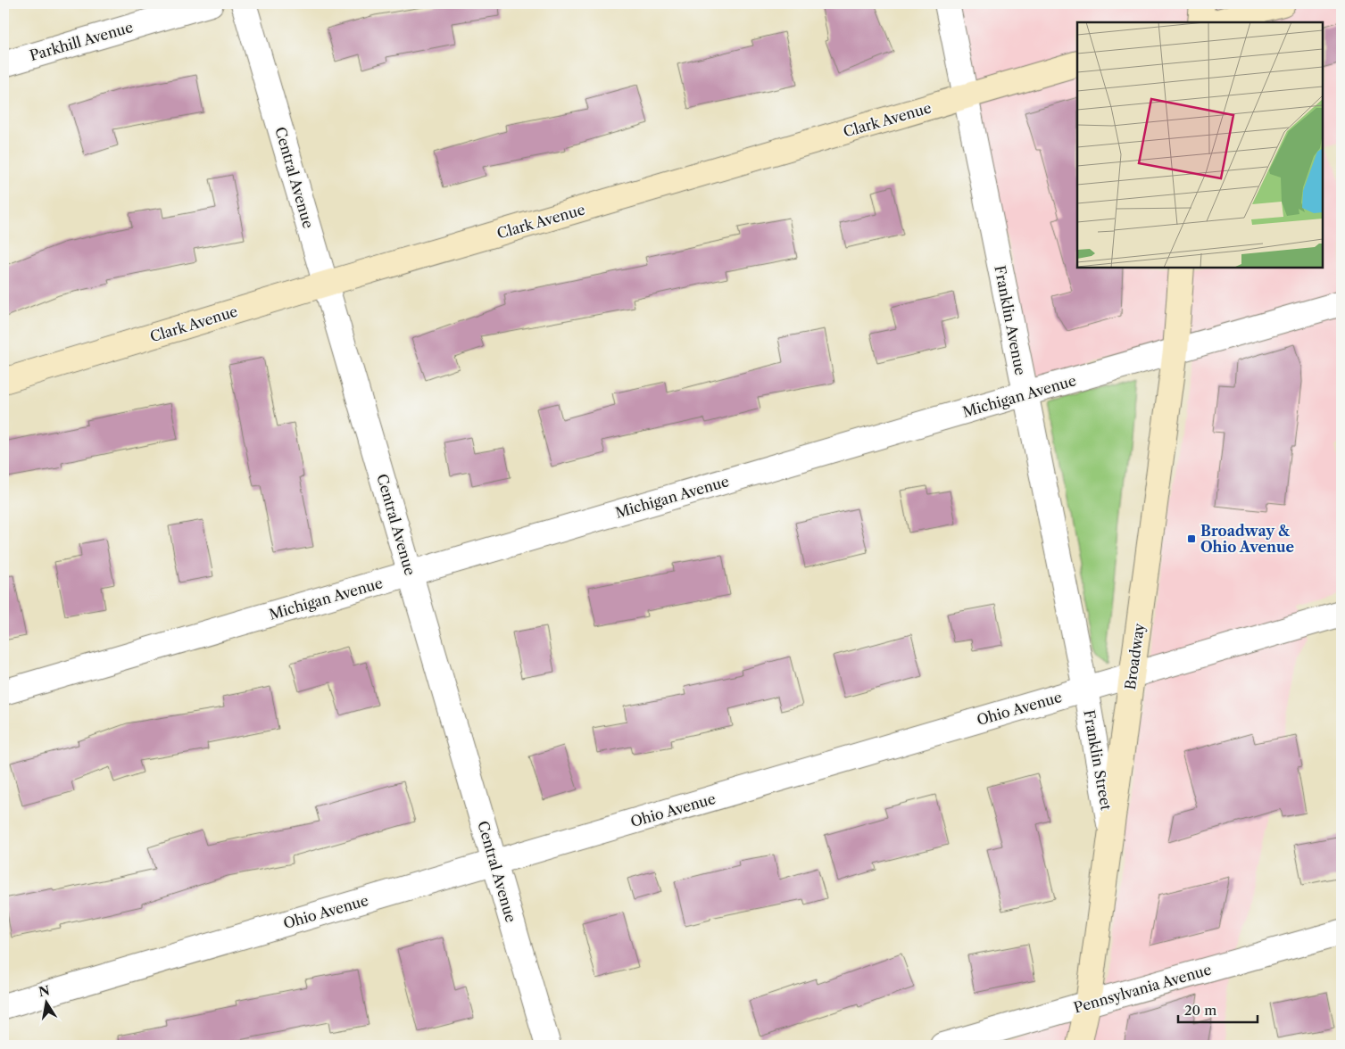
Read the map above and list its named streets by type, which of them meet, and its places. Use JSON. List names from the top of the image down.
{
  "streets": {
    "street": [
      "Parkhill Avenue",
      "Clark Avenue",
      "Central Avenue",
      "Franklin Avenue",
      "Michigan Avenue",
      "Broadway",
      "Ohio Avenue",
      "Franklin Street",
      "Pennsylvania Avenue"
    ]
  },
  "crossings": [
    ["Clark Avenue", "Central Avenue"],
    ["Clark Avenue", "Franklin Avenue"],
    ["Central Avenue", "Michigan Avenue"],
    ["Central Avenue", "Ohio Avenue"],
    ["Franklin Avenue", "Michigan Avenue"],
    ["Franklin Avenue", "Ohio Avenue"],
    ["Franklin Avenue", "Franklin Street"],
    ["Michigan Avenue", "Broadway"],
    ["Broadway", "Ohio Avenue"],
    ["Broadway", "Franklin Street"],
    ["Broadway", "Pennsylvania Avenue"],
    ["Ohio Avenue", "Franklin Street"]
  ],
  "places": {
    "transit": ["Broadway & Ohio Avenue"]
  },
  "scale_bar": "20 m",
  "north": "top"
}
